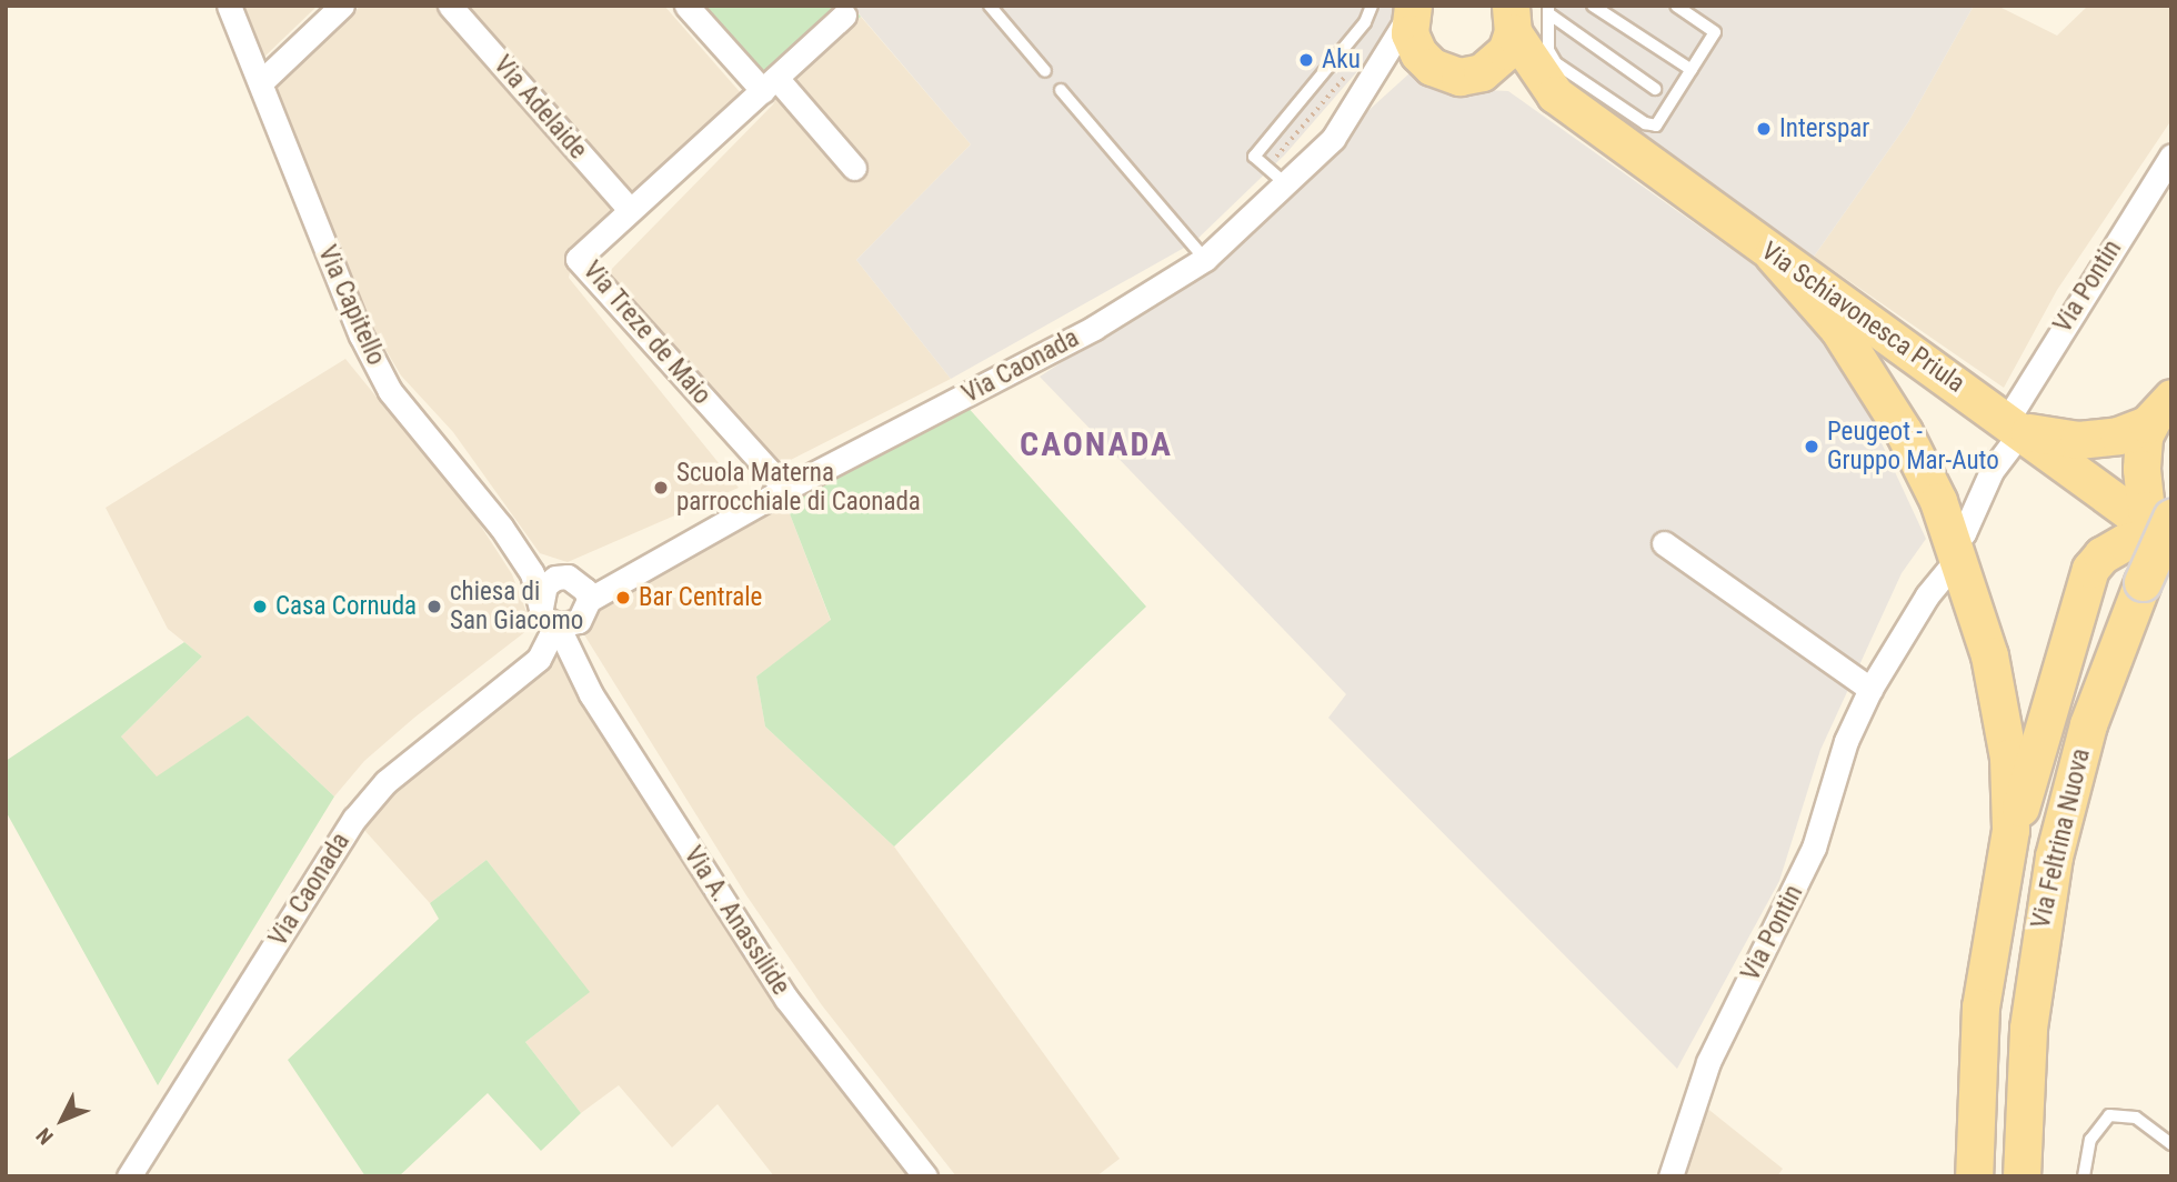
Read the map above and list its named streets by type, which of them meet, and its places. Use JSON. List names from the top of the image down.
{
  "streets": {
    "main road": ["Via Schiavonesca Priula", "Via Feltrina Nuova"],
    "street": [
      "Via Adelaide",
      "Via Pontin",
      "Via Capitello",
      "Via Treze de Maio",
      "Via Caonada",
      "Via A. Anassilide"
    ]
  },
  "crossings": [
    ["Via Adelaide", "Via Treze de Maio"],
    ["Via Pontin", "Via Schiavonesca Priula"],
    ["Via Capitello", "Via Caonada"],
    ["Via Capitello", "Via A. Anassilide"],
    ["Via Schiavonesca Priula", "Via Feltrina Nuova"],
    ["Via Treze de Maio", "Via Caonada"],
    ["Via Caonada", "Via A. Anassilide"]
  ],
  "districts": ["CAONADA"],
  "places": [
    "Aku",
    "Interspar",
    "Peugeot - Gruppo Mar-Auto",
    "Scuola Materna parrocchiale di Caonada",
    "Bar Centrale",
    "Casa Cornuda",
    "chiesa di San Giacomo"
  ],
  "north": "bottom left"
}
